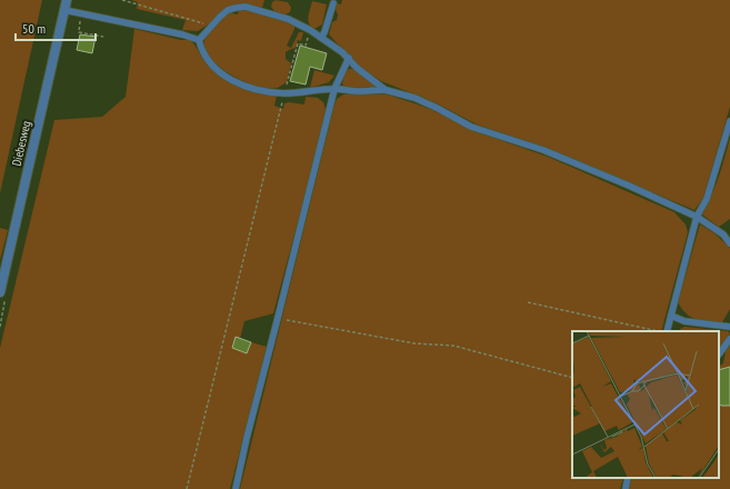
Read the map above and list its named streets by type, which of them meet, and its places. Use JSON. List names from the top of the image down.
{
  "streets": {
    "street": ["Diebesweg"]
  },
  "scale_bar": "50 m"
}
